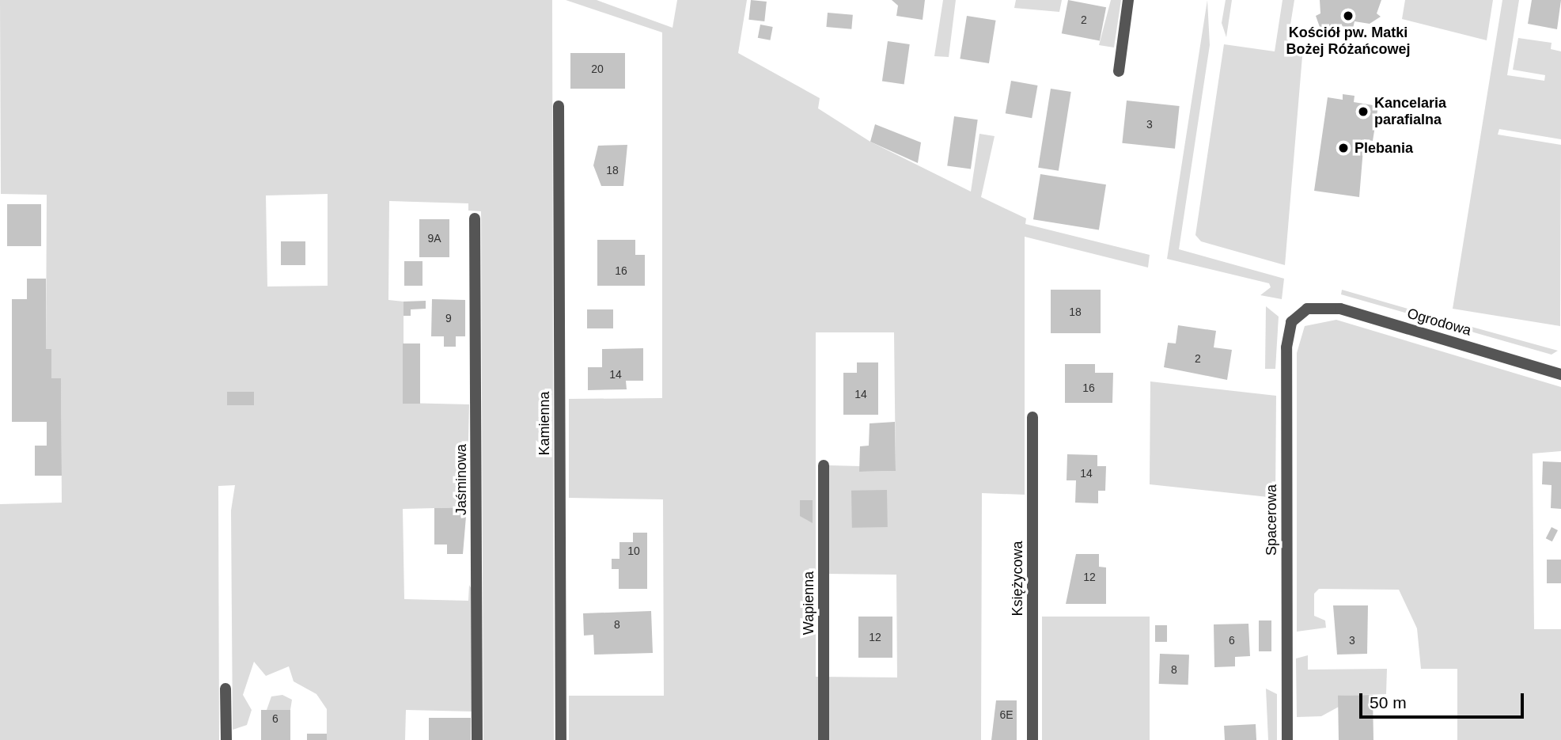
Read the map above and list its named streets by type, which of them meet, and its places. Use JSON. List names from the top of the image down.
{
  "streets": {
    "street": [
      "Ogrodowa",
      "Kamienna",
      "Jaśminowa",
      "Spacerowa",
      "Księżycowa",
      "Wapienna"
    ]
  },
  "crossings": [
    ["Ogrodowa", "Spacerowa"]
  ],
  "places": ["Kościół pw. Matki Bożej Różańcowej", "Kancelaria parafialna", "Plebania"],
  "house_numbers": [
    "2",
    "20",
    "3",
    "18",
    "9A",
    "16",
    "18",
    "9",
    "2",
    "14",
    "16",
    "14",
    "14",
    "10",
    "12",
    "8",
    "12",
    "6",
    "3",
    "8",
    "6E",
    "6"
  ],
  "scale_bar": "50 m"
}
